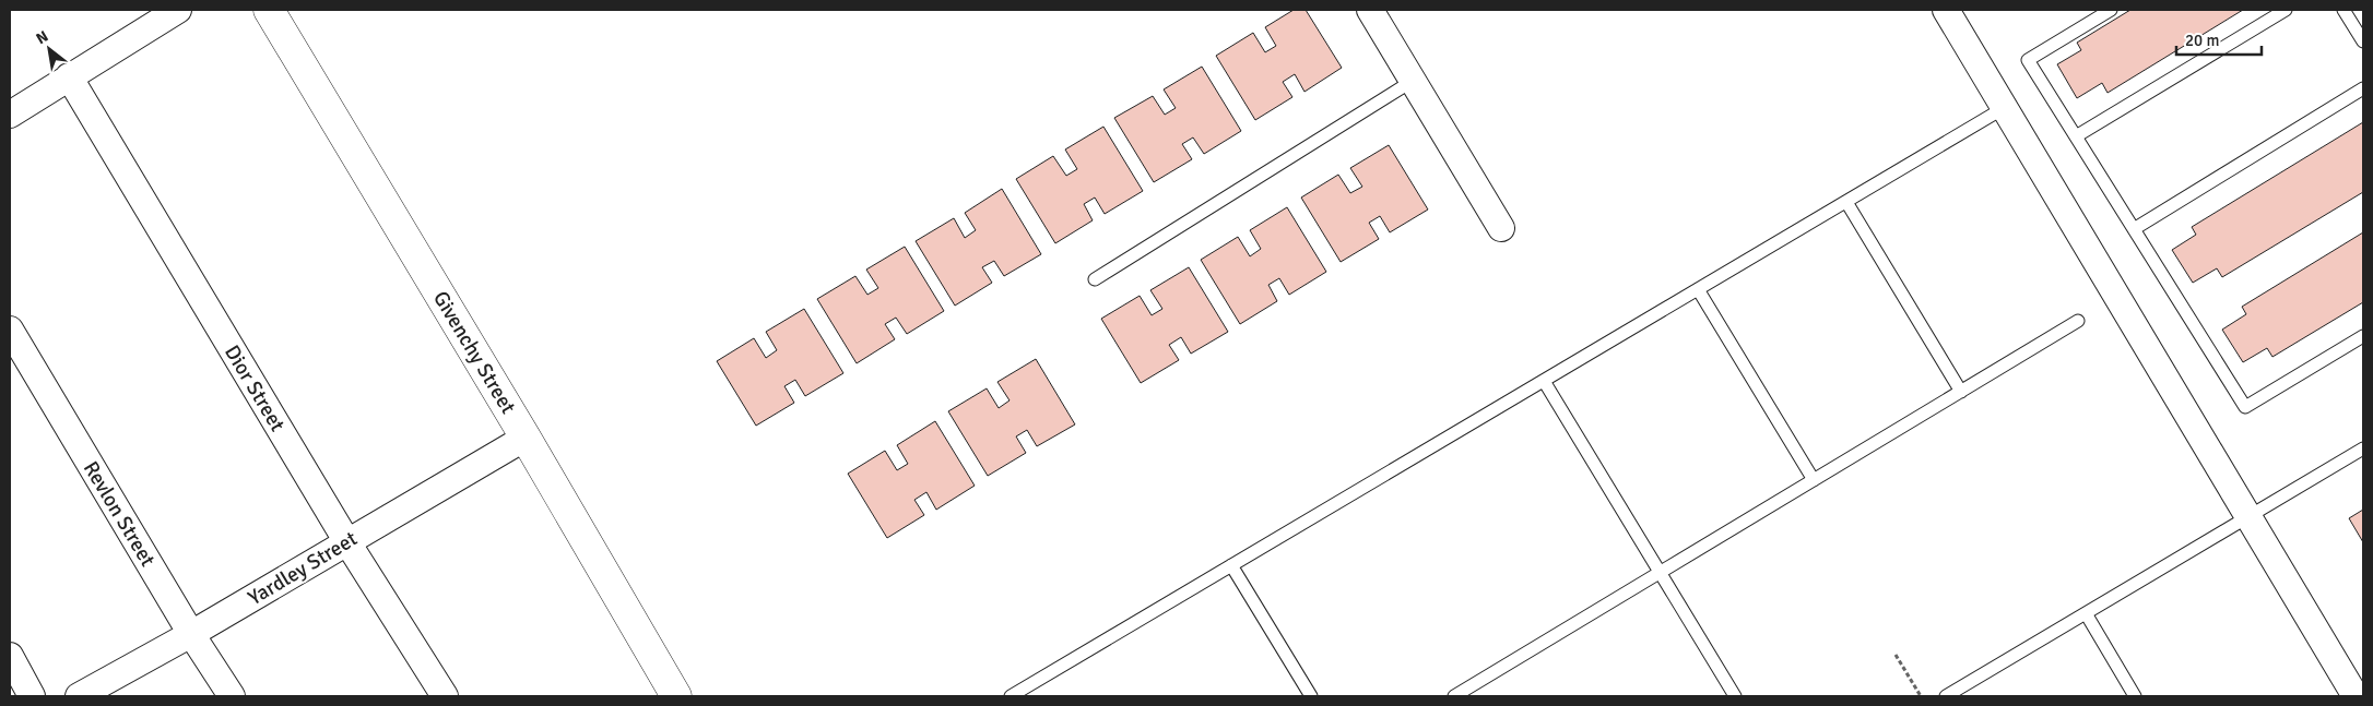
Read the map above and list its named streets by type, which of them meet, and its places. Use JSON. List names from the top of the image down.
{
  "streets": {
    "street": [
      "Givenchy Street",
      "Dior Street",
      "Revlon Street",
      "Yardley Street"
    ]
  },
  "crossings": [
    ["Givenchy Street", "Yardley Street"],
    ["Dior Street", "Yardley Street"],
    ["Revlon Street", "Yardley Street"]
  ],
  "scale_bar": "20 m",
  "north": "top left"
}
